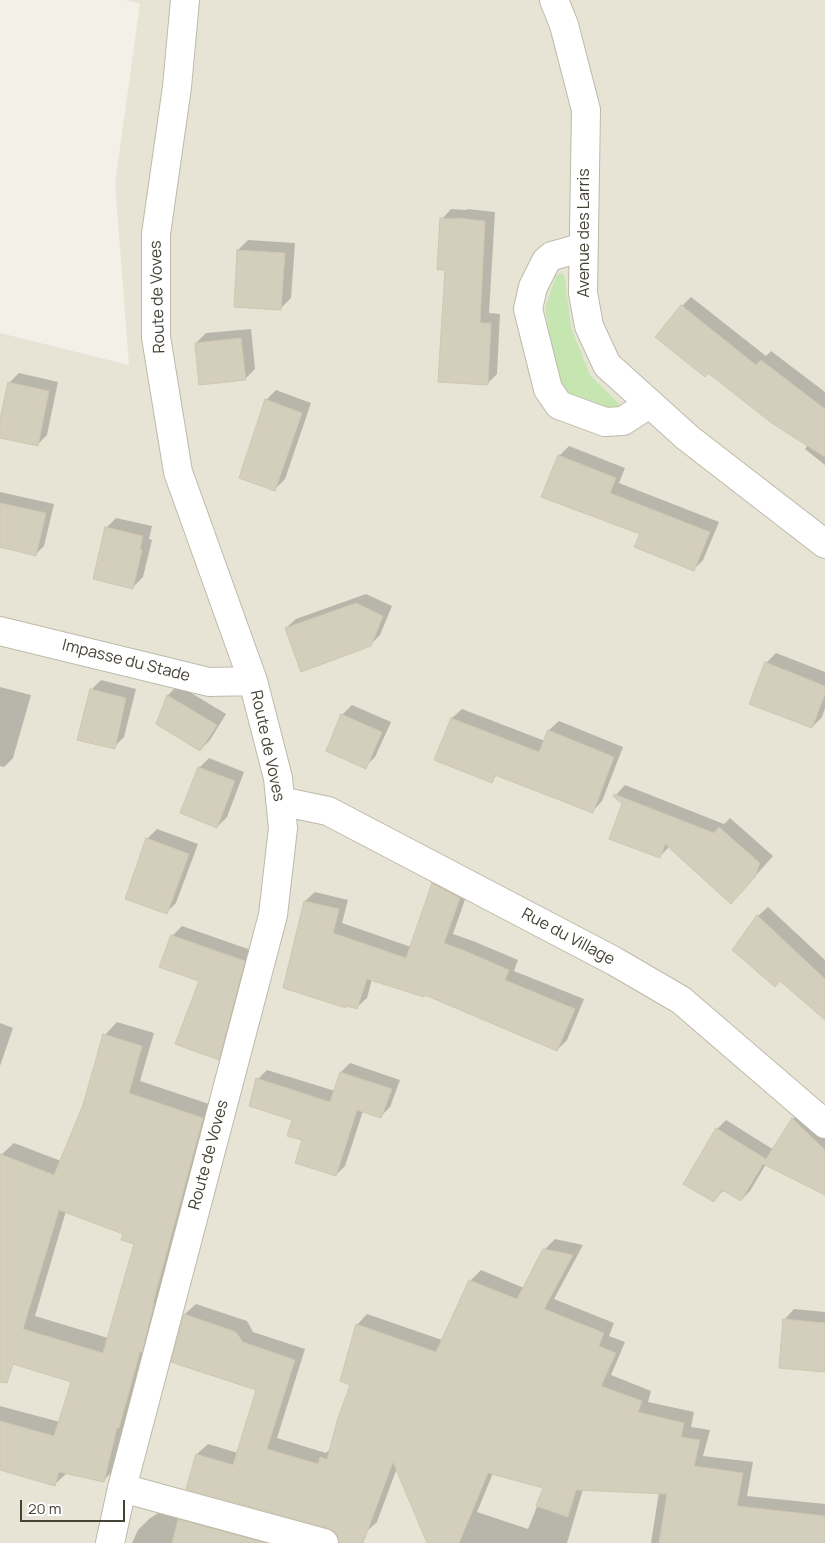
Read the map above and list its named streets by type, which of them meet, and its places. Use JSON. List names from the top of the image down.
{
  "streets": {
    "street": [
      "Avenue des Larris",
      "Route de Voves",
      "Impasse du Stade",
      "Rue du Village"
    ]
  },
  "crossings": [
    ["Route de Voves", "Impasse du Stade"],
    ["Route de Voves", "Rue du Village"]
  ],
  "scale_bar": "20 m"
}
